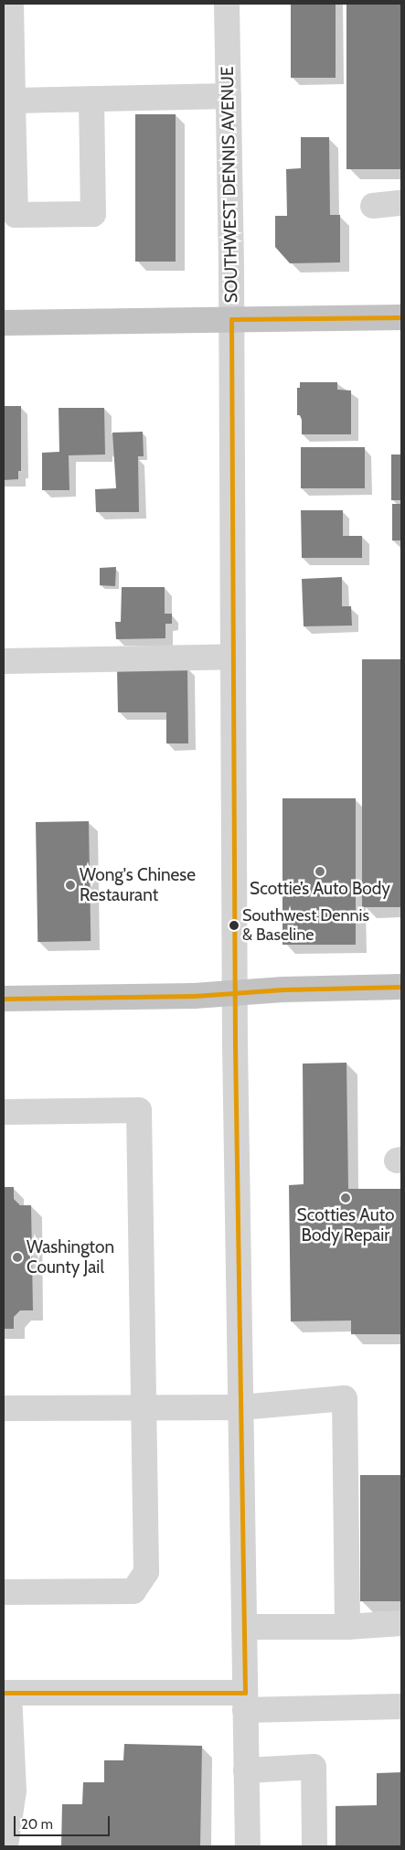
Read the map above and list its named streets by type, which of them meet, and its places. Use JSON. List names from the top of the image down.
{
  "streets": {
    "street": ["SOUTHWEST DENNIS AVENUE"]
  },
  "places": [
    "Scottie’s Auto Body",
    "Wong's Chinese Restaurant",
    "Southwest Dennis & Baseline",
    "Scotties Auto Body Repair",
    "Washington County Jail"
  ],
  "scale_bar": "20 m"
}
